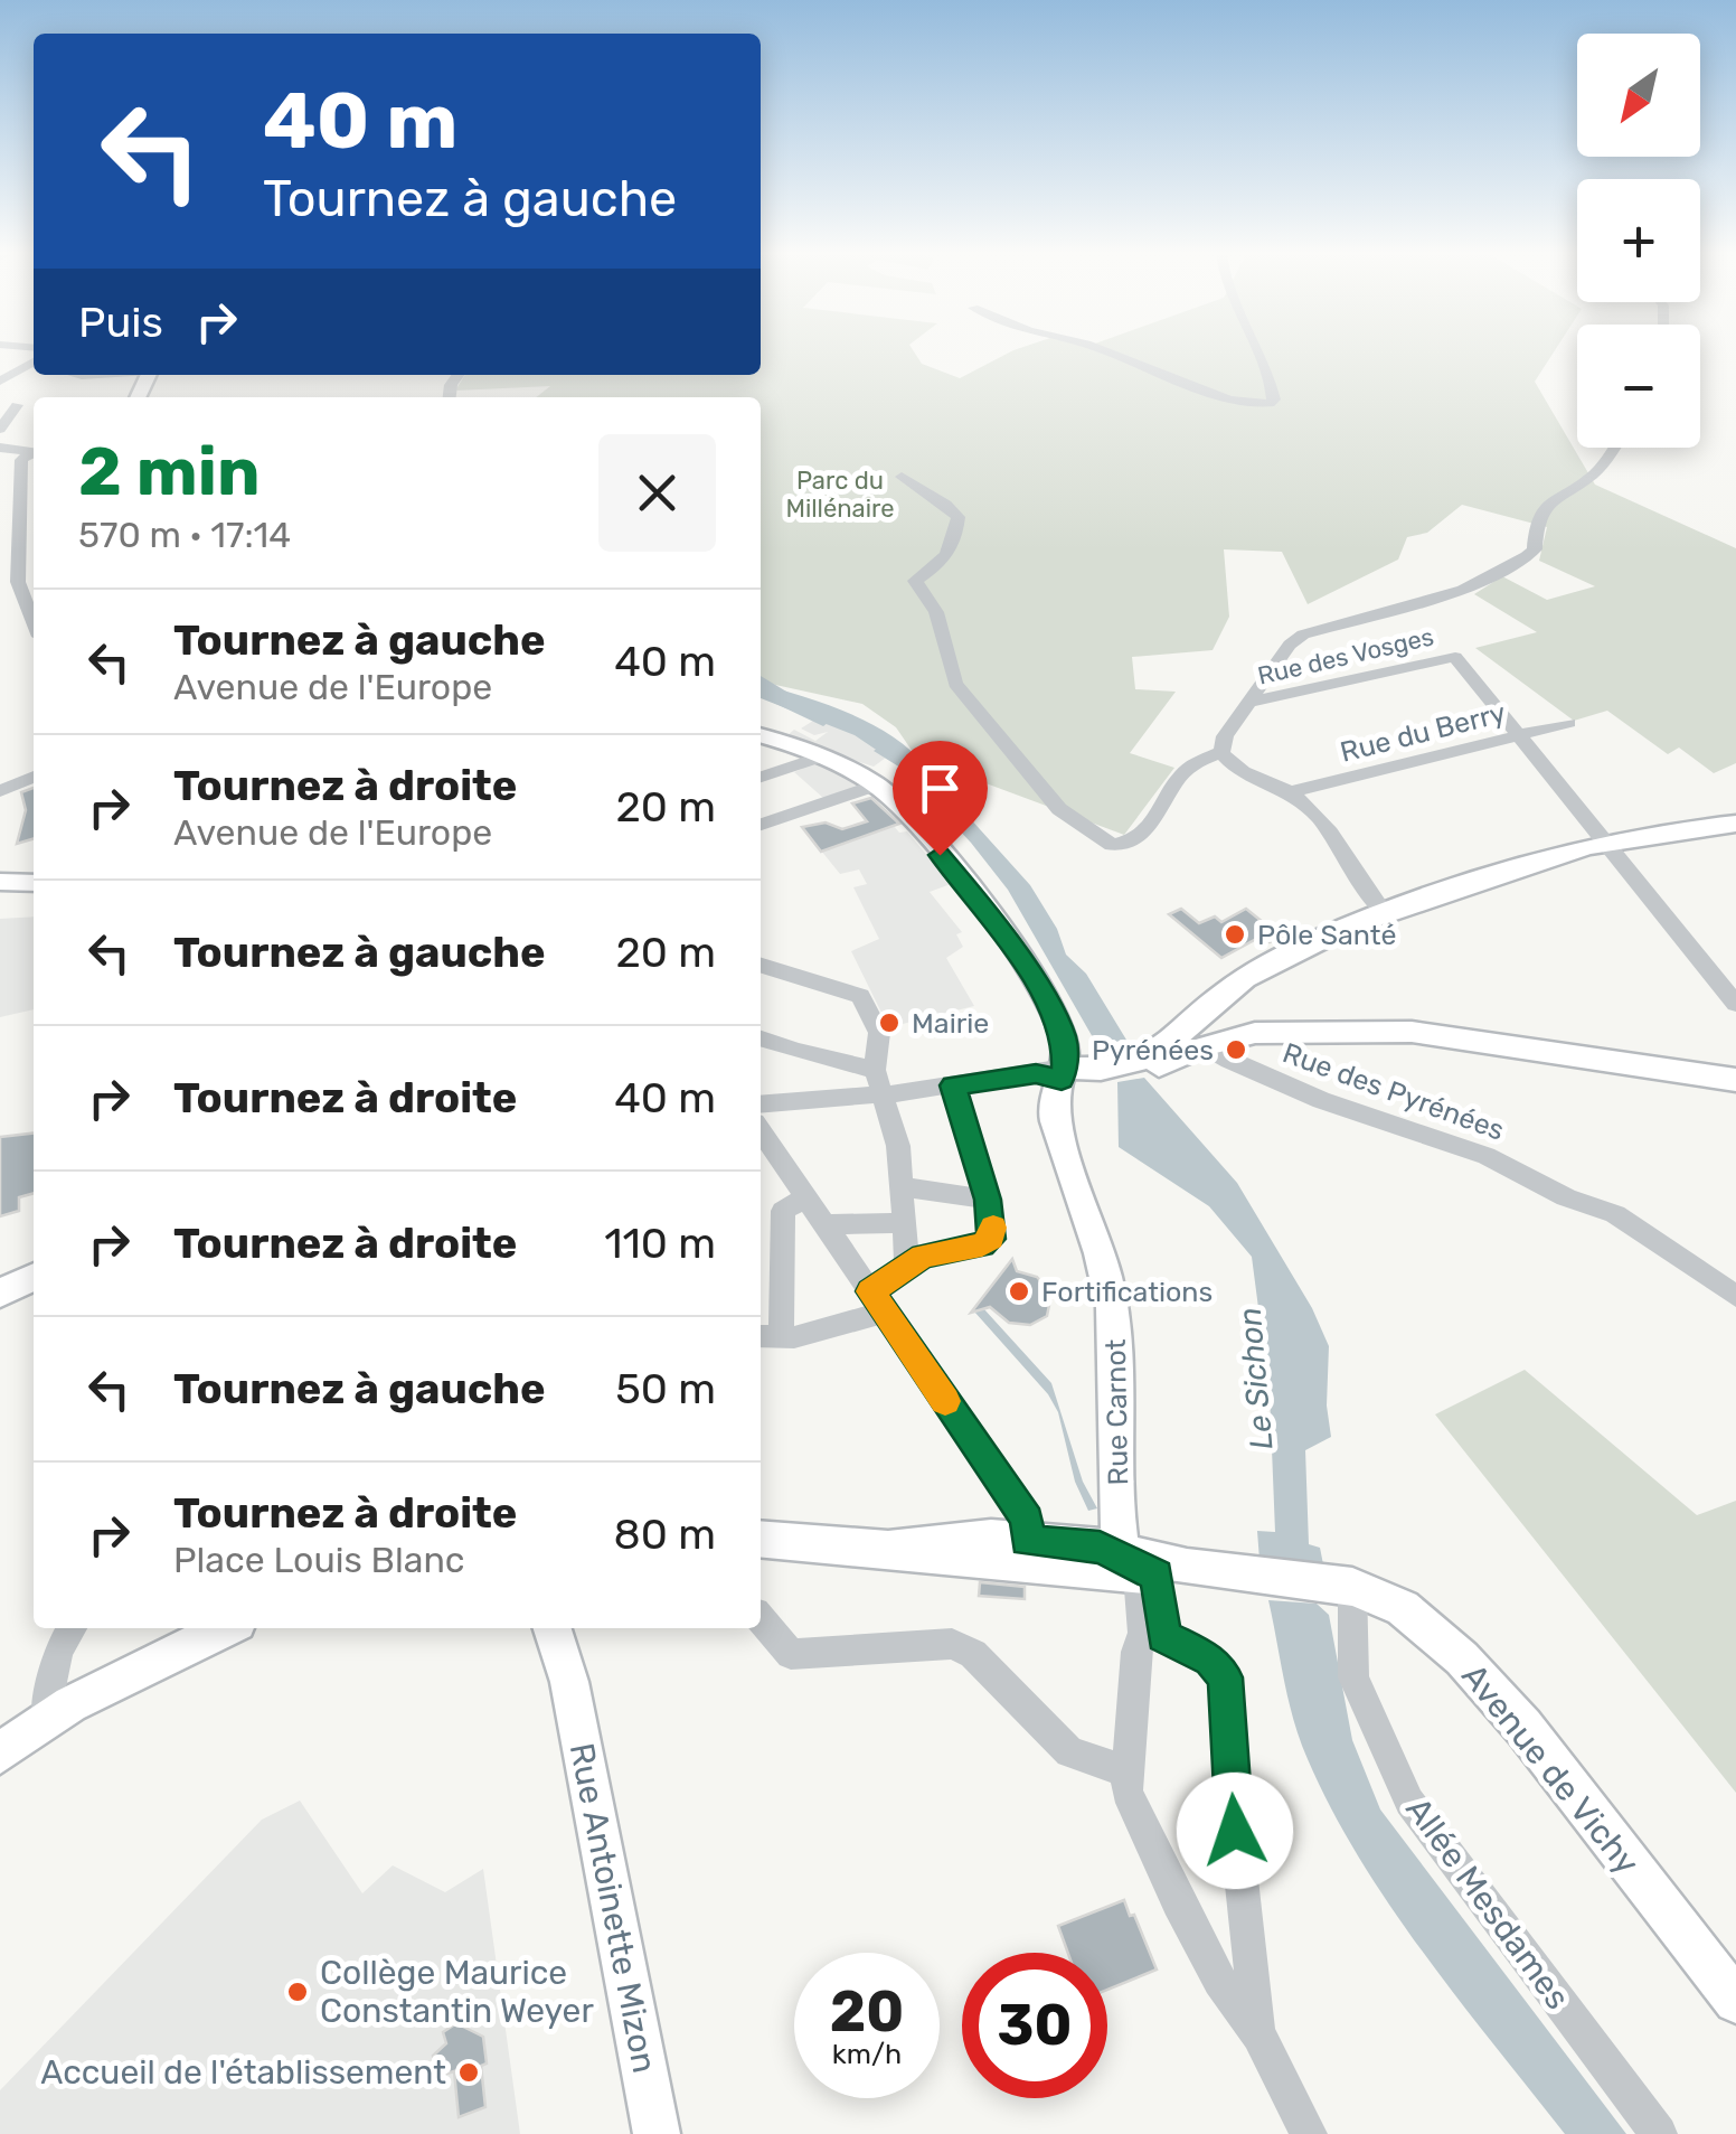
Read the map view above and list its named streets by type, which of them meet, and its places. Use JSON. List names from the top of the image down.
{
  "streets": {
    "main road": ["Rue Carnot", "Avenue de Vichy", "Rue Antoinette Mizon"],
    "street": [
      "Rue des Vosges",
      "Rue du Berry",
      "Rue des Pyrénées",
      "Allée Mesdames"
    ]
  },
  "crossings": [
    ["Rue des Vosges", "Rue du Berry"],
    ["Rue Carnot", "Avenue de Vichy"],
    ["Avenue de Vichy", "Allée Mesdames"]
  ],
  "water": ["Le Sichon"],
  "parks": ["Parc du Millénaire"],
  "places": [
    "Pôle Santé",
    "Mairie",
    "Pyrénées",
    "Fortifications",
    "Collège Maurice Constantin Weyer",
    "Accueil de l'établissement"
  ],
  "north": "bottom left",
  "page": {
    "map_buttons": ["+", "−"],
    "turn": ["40 m", "Tournez à gauche"],
    "then": "Puis",
    "heading": ["2 min", "570 m · 17:14"],
    "list": [
      {
        "name": "Tournez à gauche",
        "note": "Avenue de l'Europe",
        "value": "40 m"
      },
      {
        "name": "Tournez à droite",
        "note": "Avenue de l'Europe",
        "value": "20 m"
      },
      {
        "name": "Tournez à gauche",
        "value": "20 m"
      },
      {
        "name": "Tournez à droite",
        "value": "40 m"
      },
      {
        "name": "Tournez à droite",
        "value": "110 m"
      },
      {
        "name": "Tournez à gauche",
        "value": "50 m"
      },
      {
        "name": "Tournez à droite",
        "note": "Place Louis Blanc",
        "value": "80 m"
      }
    ],
    "speed": "20 km/h",
    "limit": "30"
  }
}
